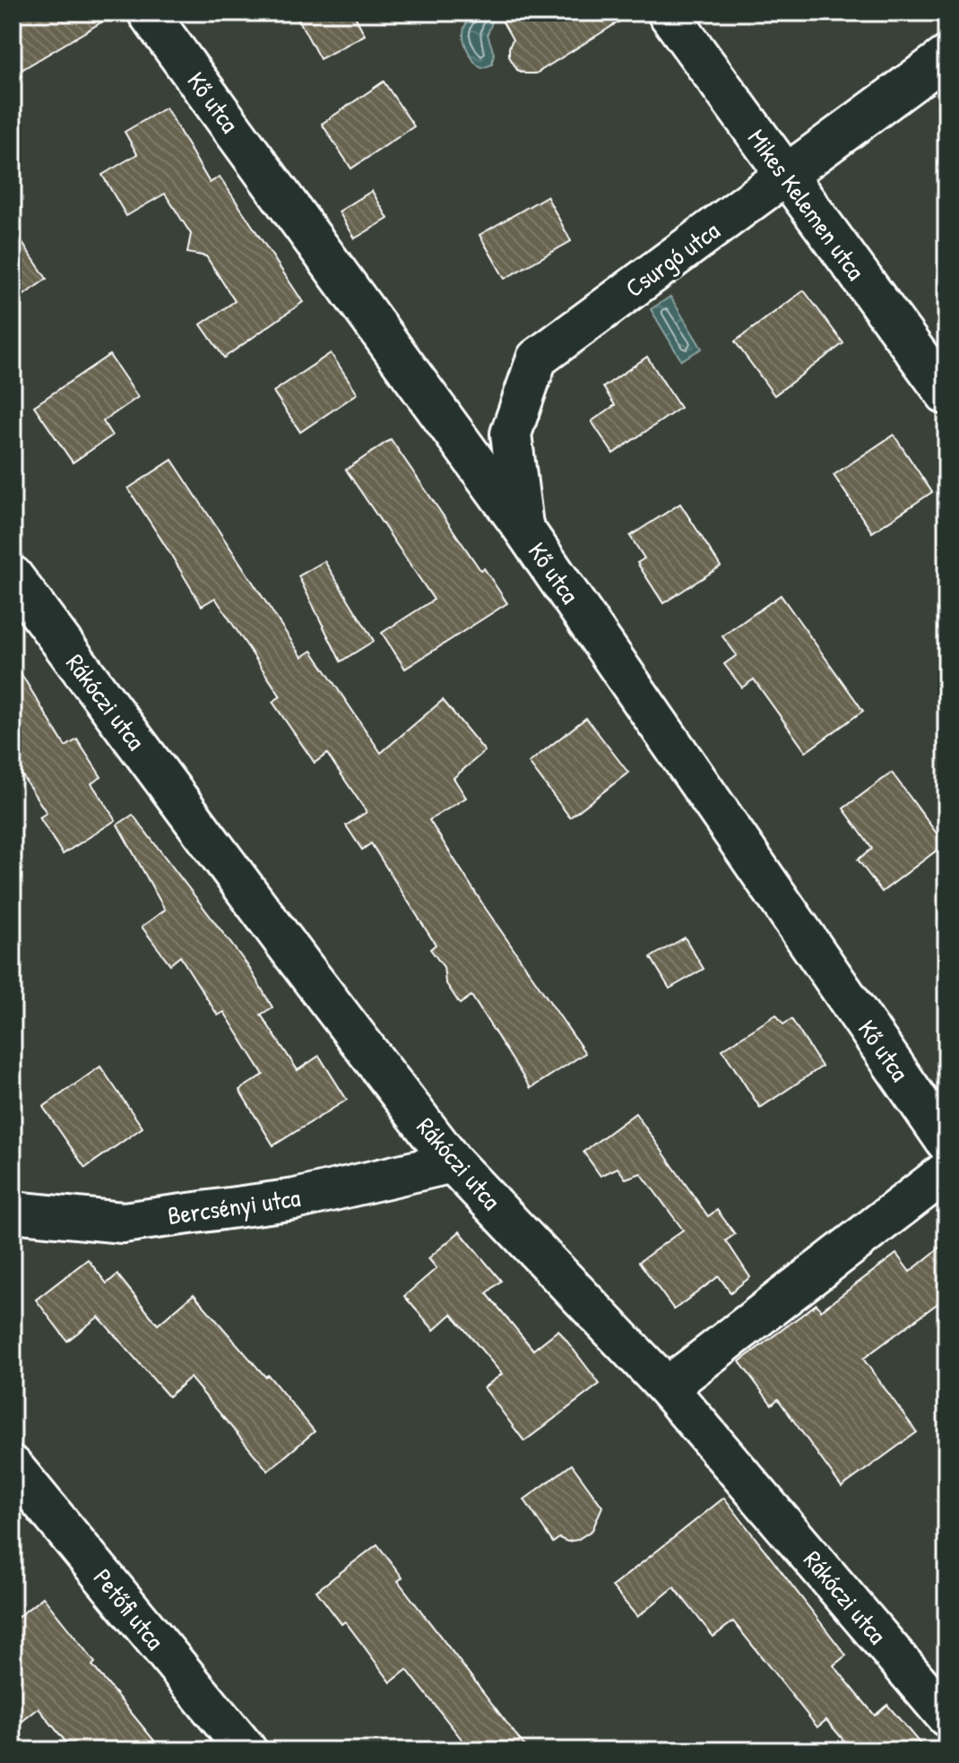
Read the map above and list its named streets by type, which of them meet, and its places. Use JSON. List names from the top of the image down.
{
  "streets": {
    "street": [
      "Kő utca",
      "Mikes Kelemen utca",
      "Csurgó utca",
      "Rákóczi utca",
      "Bercsényi utca",
      "Petőfi utca"
    ]
  },
  "crossings": [
    ["Kő utca", "Csurgó utca"],
    ["Mikes Kelemen utca", "Csurgó utca"],
    ["Rákóczi utca", "Bercsényi utca"]
  ]
}
